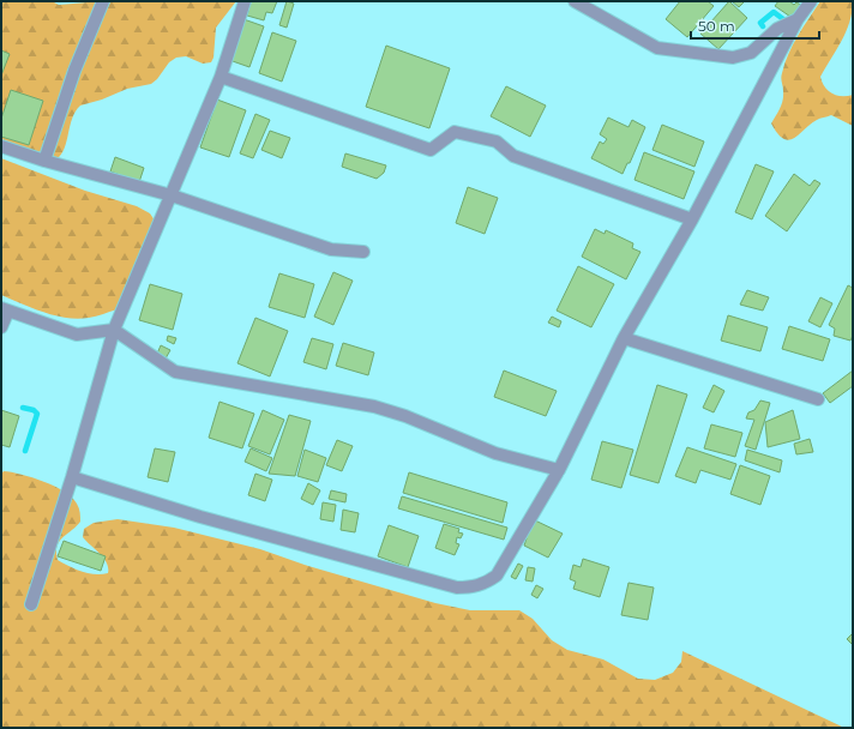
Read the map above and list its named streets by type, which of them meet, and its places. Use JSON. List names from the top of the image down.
{
  "scale_bar": "50 m"
}
